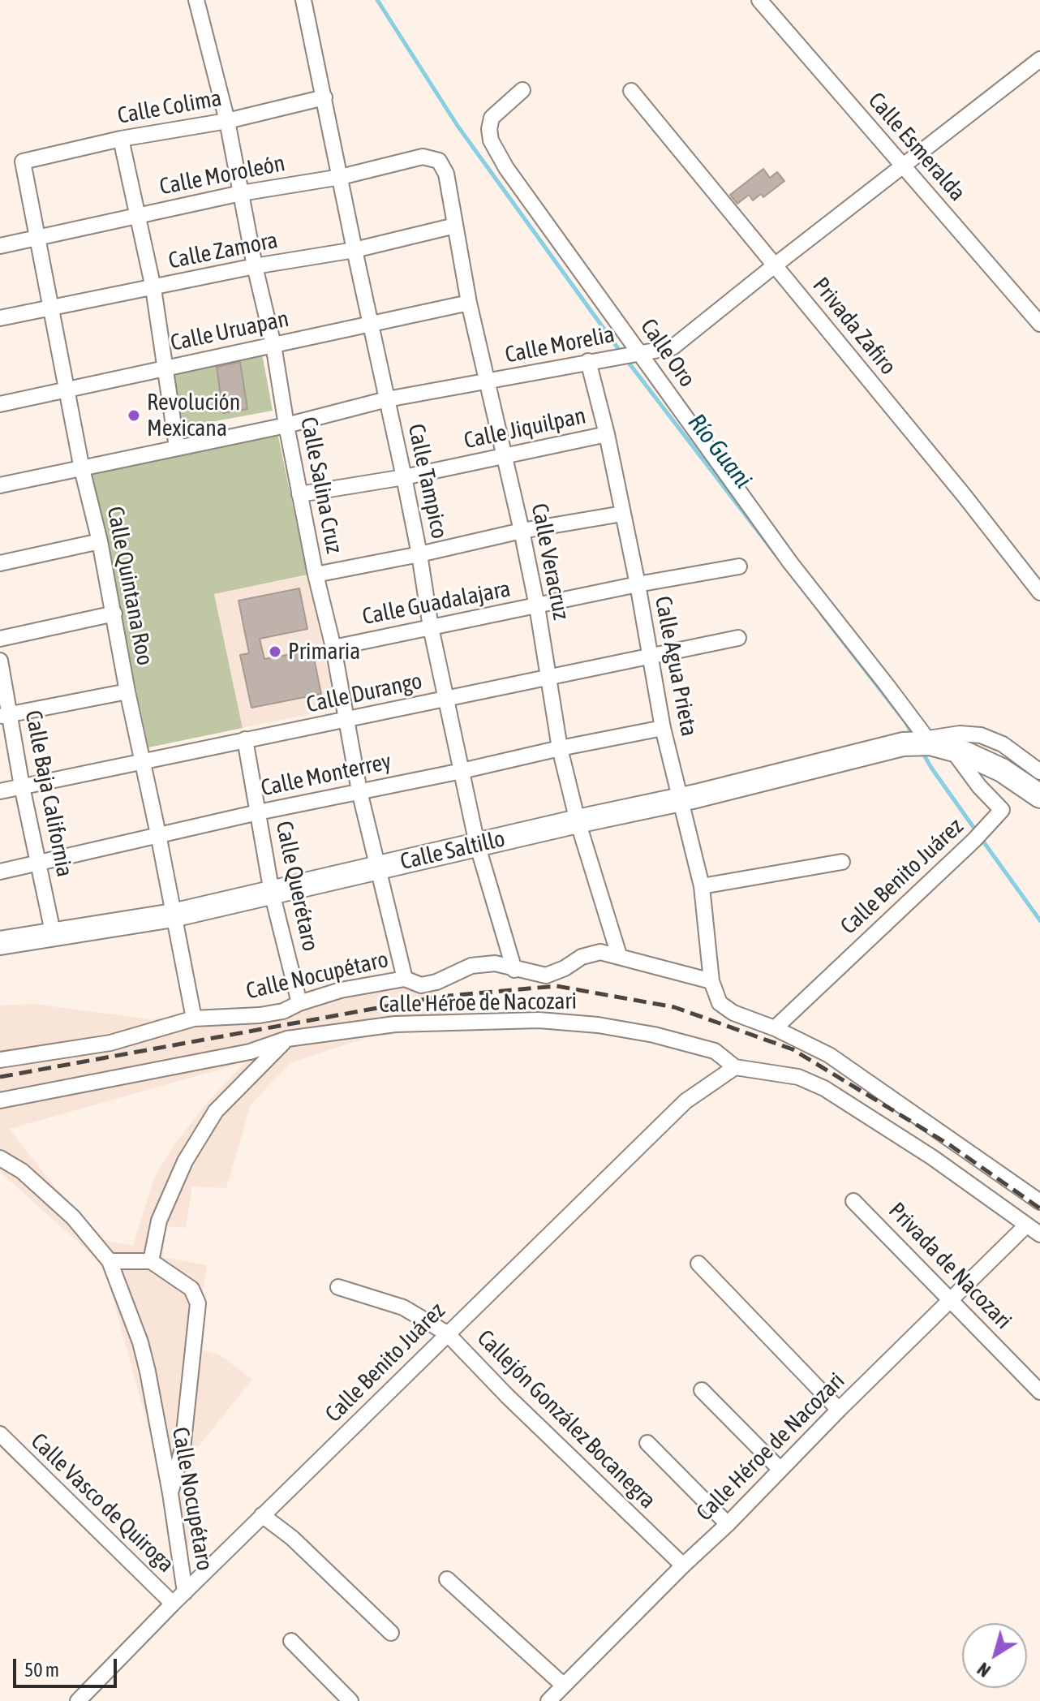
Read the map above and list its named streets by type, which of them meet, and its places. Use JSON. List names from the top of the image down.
{
  "streets": {
    "main road": ["Calle Saltillo"],
    "street": [
      "Calle Colima",
      "Calle Esmeralda",
      "Calle Moroleón",
      "Calle Zamora",
      "Privada Zafiro",
      "Calle Uruapan",
      "Calle Morelia",
      "Calle Oro",
      "Calle Jiquilpan",
      "Calle Tampico",
      "Calle Salina Cruz",
      "Calle Veracruz",
      "Calle Quintana Roo",
      "Calle Guadalajara",
      "Calle Agua Prieta",
      "Calle Durango",
      "Calle Monterrey",
      "Calle Baja California",
      "Calle Benito Juárez",
      "Calle Querétaro",
      "Calle Nocupétaro",
      "Calle Héroe de Nacozari",
      "Privada de Nacozari",
      "Callejón González Bocanegra",
      "Calle Vasco de Quiroga"
    ]
  },
  "crossings": [
    ["Calle Colima", "Calle Tampico"],
    ["Calle Colima", "Calle Salina Cruz"],
    ["Calle Colima", "Calle Quintana Roo"],
    ["Calle Esmeralda", "Calle Morelia"],
    ["Calle Moroleón", "Calle Tampico"],
    ["Calle Moroleón", "Calle Salina Cruz"],
    ["Calle Moroleón", "Calle Veracruz"],
    ["Calle Moroleón", "Calle Quintana Roo"],
    ["Calle Zamora", "Calle Tampico"],
    ["Calle Zamora", "Calle Salina Cruz"],
    ["Calle Zamora", "Calle Veracruz"],
    ["Calle Zamora", "Calle Quintana Roo"],
    ["Privada Zafiro", "Calle Morelia"],
    ["Calle Uruapan", "Calle Tampico"],
    ["Calle Uruapan", "Calle Salina Cruz"],
    ["Calle Uruapan", "Calle Veracruz"],
    ["Calle Uruapan", "Calle Quintana Roo"],
    ["Calle Morelia", "Calle Oro"],
    ["Calle Morelia", "Calle Tampico"],
    ["Calle Morelia", "Calle Salina Cruz"],
    ["Calle Morelia", "Calle Veracruz"],
    ["Calle Morelia", "Calle Quintana Roo"],
    ["Calle Morelia", "Calle Agua Prieta"],
    ["Calle Oro", "Calle Saltillo"],
    ["Calle Oro", "Calle Benito Juárez"],
    ["Calle Jiquilpan", "Calle Tampico"],
    ["Calle Jiquilpan", "Calle Salina Cruz"],
    ["Calle Jiquilpan", "Calle Veracruz"],
    ["Calle Jiquilpan", "Calle Agua Prieta"],
    ["Calle Tampico", "Calle Guadalajara"],
    ["Calle Tampico", "Calle Durango"],
    ["Calle Tampico", "Calle Monterrey"],
    ["Calle Tampico", "Calle Saltillo"],
    ["Calle Tampico", "Calle Nocupétaro"],
    ["Calle Salina Cruz", "Calle Guadalajara"],
    ["Calle Salina Cruz", "Calle Durango"],
    ["Calle Salina Cruz", "Calle Monterrey"],
    ["Calle Salina Cruz", "Calle Saltillo"],
    ["Calle Salina Cruz", "Calle Nocupétaro"],
    ["Calle Veracruz", "Calle Guadalajara"],
    ["Calle Veracruz", "Calle Durango"],
    ["Calle Veracruz", "Calle Monterrey"],
    ["Calle Veracruz", "Calle Saltillo"],
    ["Calle Veracruz", "Calle Nocupétaro"],
    ["Calle Quintana Roo", "Calle Durango"],
    ["Calle Quintana Roo", "Calle Monterrey"],
    ["Calle Quintana Roo", "Calle Saltillo"],
    ["Calle Quintana Roo", "Calle Nocupétaro"],
    ["Calle Guadalajara", "Calle Agua Prieta"],
    ["Calle Agua Prieta", "Calle Durango"],
    ["Calle Agua Prieta", "Calle Monterrey"],
    ["Calle Agua Prieta", "Calle Saltillo"],
    ["Calle Agua Prieta", "Calle Nocupétaro"],
    ["Calle Durango", "Calle Baja California"],
    ["Calle Durango", "Calle Querétaro"],
    ["Calle Monterrey", "Calle Baja California"],
    ["Calle Monterrey", "Calle Querétaro"],
    ["Calle Baja California", "Calle Saltillo"],
    ["Calle Saltillo", "Calle Benito Juárez"],
    ["Calle Saltillo", "Calle Querétaro"],
    ["Calle Benito Juárez", "Calle Nocupétaro"],
    ["Calle Benito Juárez", "Calle Héroe de Nacozari"],
    ["Calle Benito Juárez", "Callejón González Bocanegra"],
    ["Calle Benito Juárez", "Calle Vasco de Quiroga"],
    ["Calle Querétaro", "Calle Nocupétaro"],
    ["Calle Héroe de Nacozari", "Privada de Nacozari"],
    ["Calle Héroe de Nacozari", "Callejón González Bocanegra"]
  ],
  "water": ["Río Guani"],
  "places": ["Revolución Mexicana", "Primaria"],
  "scale_bar": "50 m",
  "north": "bottom left"
}
